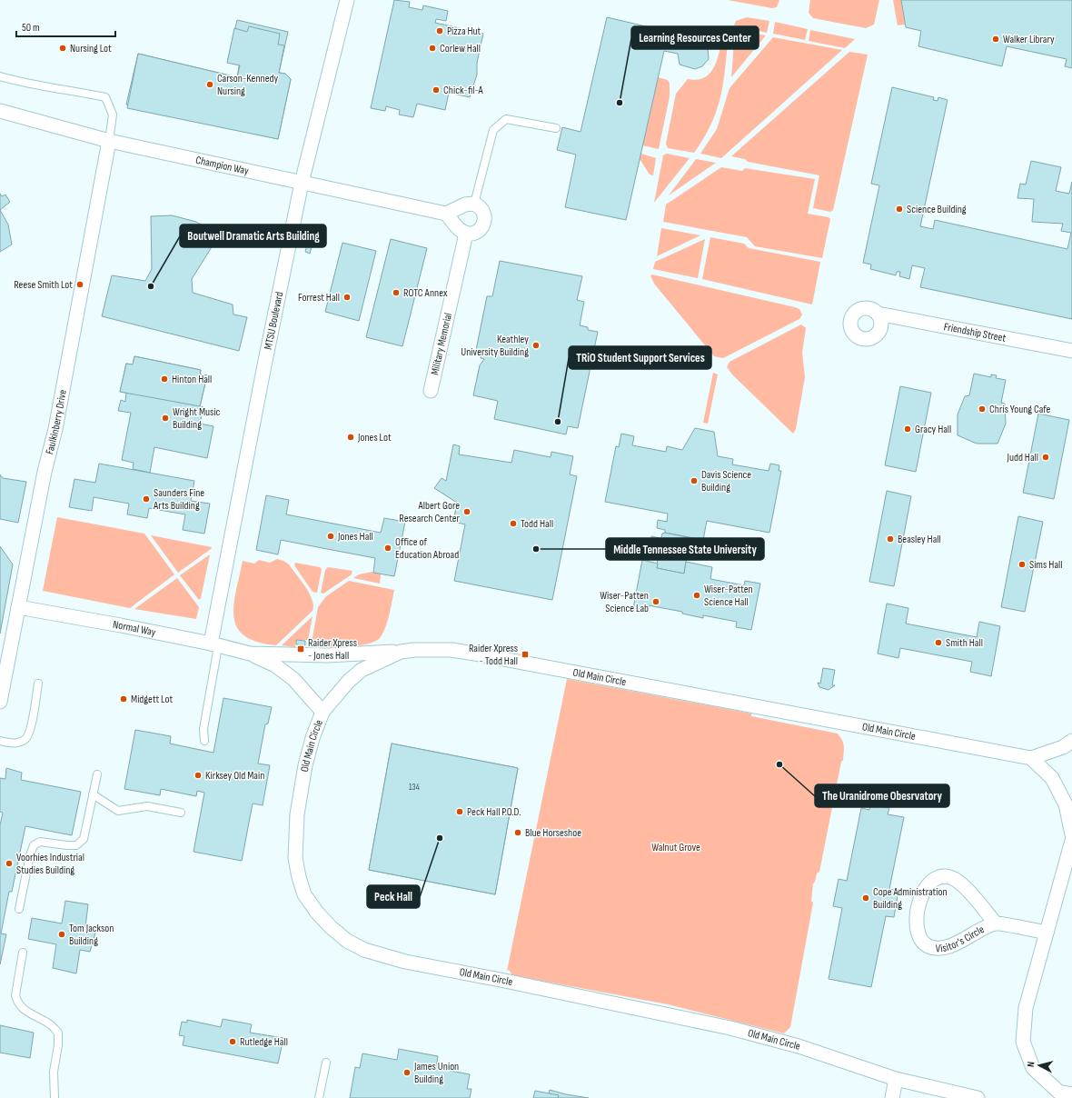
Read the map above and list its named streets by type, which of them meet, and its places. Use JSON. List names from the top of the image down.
{
  "streets": {
    "street": [
      "Champion Way",
      "MTSU Boulevard",
      "Friendship Street",
      "Military Memorial",
      "Faulkinberry Drive",
      "Normal Way",
      "Old Main Circle",
      "Visitor's Circle"
    ]
  },
  "crossings": [
    ["Champion Way", "MTSU Boulevard"],
    ["Champion Way", "Military Memorial"],
    ["Champion Way", "Faulkinberry Drive"],
    ["MTSU Boulevard", "Normal Way"],
    ["Faulkinberry Drive", "Normal Way"],
    ["Normal Way", "Old Main Circle"]
  ],
  "parks": ["Walnut Grove"],
  "places": {
    "other": [
      "Pizza Hut",
      "Walker Library",
      "Nursing Lot",
      "Corlew Hall",
      "Carson-Kennedy Nursing",
      "Chick-fil-A",
      "Learning Resources Center",
      "Science Building",
      "Reese Smith Lot",
      "Boutwell Dramatic Arts Building",
      "ROTC Annex",
      "Forrest Hall",
      "Keathley University Building",
      "Hinton Hall",
      "Chris Young Cafe",
      "Wright Music Building",
      "TRiO Student Support Services",
      "Gracy Hall",
      "Jones Lot",
      "Judd Hall",
      "Davis Science Building",
      "Saunders Fine Arts Building",
      "Albert Gore Research Center",
      "Todd Hall",
      "Jones Hall",
      "Beasley Hall",
      "Office of Education Abroad",
      "Middle Tennessee State University",
      "Sims Hall",
      "Wiser-Patten Science Hall",
      "Wiser-Patten Science Lab",
      "Smith Hall",
      "Midgett Lot",
      "The Uranidrome Obesrvatory",
      "Kirksey Old Main",
      "Peck Hall P.O.D.",
      "Blue Horseshoe",
      "Peck Hall",
      "Voorhies Industrial Studies Building",
      "Cope Administration Building",
      "Tom Jackson Building",
      "Rutledge Hall",
      "James Union Building"
    ],
    "transit": ["Raider Xpress - Jones Hall", "Raider Xpress - Todd Hall"]
  },
  "house_numbers": ["134"],
  "scale_bar": "50 m",
  "north": "left"
}
